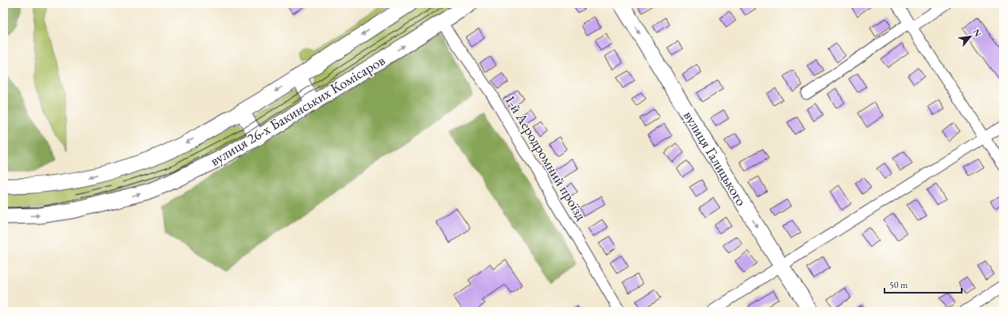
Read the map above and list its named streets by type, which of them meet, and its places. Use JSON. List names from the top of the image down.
{
  "streets": {
    "street": ["вулиця 26-х Бакинських Комісаров", "1-й Аеродромний проїзд", "вулиця Галицького"]
  },
  "crossings": [
    ["вулиця 26-х Бакинських Комісаров", "1-й Аеродромний проїзд"]
  ],
  "one_way": ["вулиця Галицького"],
  "scale_bar": "50 m",
  "north": "top right"
}
